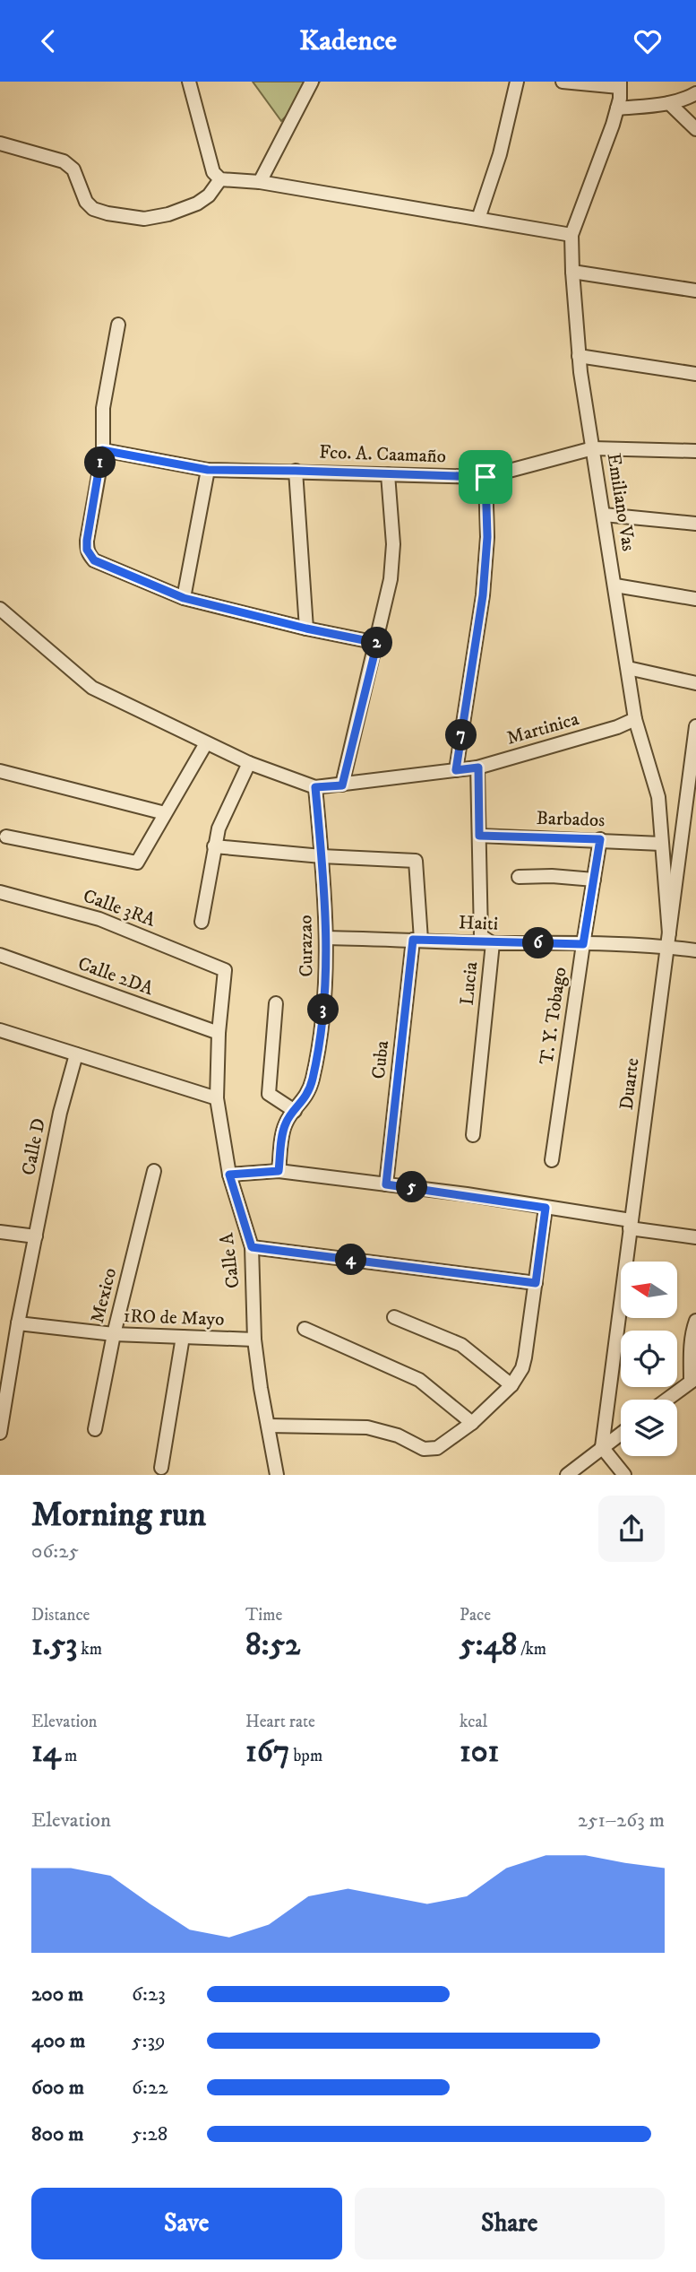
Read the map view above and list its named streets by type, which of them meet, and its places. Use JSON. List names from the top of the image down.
{
  "streets": {
    "street": [
      "Fco. A. Caamaño",
      "Emiliano Vas",
      "Martinica",
      "Barbados",
      "Calle 3RA",
      "Haiti",
      "Curazao",
      "Calle 2DA",
      "Lucia",
      "T. Y. Tobago",
      "Cuba",
      "Duarte",
      "Calle D",
      "Calle A",
      "Mexico",
      "1RO de Mayo"
    ]
  },
  "crossings": [
    ["Fco. A. Caamaño", "Emiliano Vas"],
    ["Emiliano Vas", "Martinica"],
    ["Emiliano Vas", "Barbados"],
    ["Emiliano Vas", "Haiti"],
    ["Emiliano Vas", "Duarte"],
    ["Martinica", "Curazao"],
    ["Martinica", "Lucia"],
    ["Barbados", "Lucia"],
    ["Barbados", "T. Y. Tobago"],
    ["Calle 3RA", "Calle A"],
    ["Haiti", "Curazao"],
    ["Haiti", "Lucia"],
    ["Haiti", "T. Y. Tobago"],
    ["Haiti", "Cuba"],
    ["Haiti", "Duarte"],
    ["Curazao", "Cuba"],
    ["Calle 2DA", "Calle A"],
    ["Calle D", "1RO de Mayo"],
    ["Calle A", "1RO de Mayo"],
    ["Mexico", "1RO de Mayo"]
  ],
  "north": "left",
  "page": {
    "header": "Kadence",
    "pins": [
      "1",
      "2",
      "7",
      "6",
      "3",
      "5",
      "4"
    ],
    "heading": ["Morning run", "06:25"],
    "stats": [
      ["Distance", "1.53 km"],
      ["Time", "8:52"],
      ["Pace", "5:48 /km"],
      ["Elevation", "14 m"],
      ["Heart rate", "167 bpm"],
      ["kcal", "101"]
    ],
    "chart": ["Elevation", "251–263 m"],
    "list": [
      {
        "name": "200 m",
        "note": "6:23"
      },
      {
        "name": "400 m",
        "note": "5:39"
      },
      {
        "name": "600 m",
        "note": "6:22"
      },
      {
        "name": "800 m",
        "note": "5:28"
      }
    ],
    "buttons": ["Save", "Share"]
  }
}
